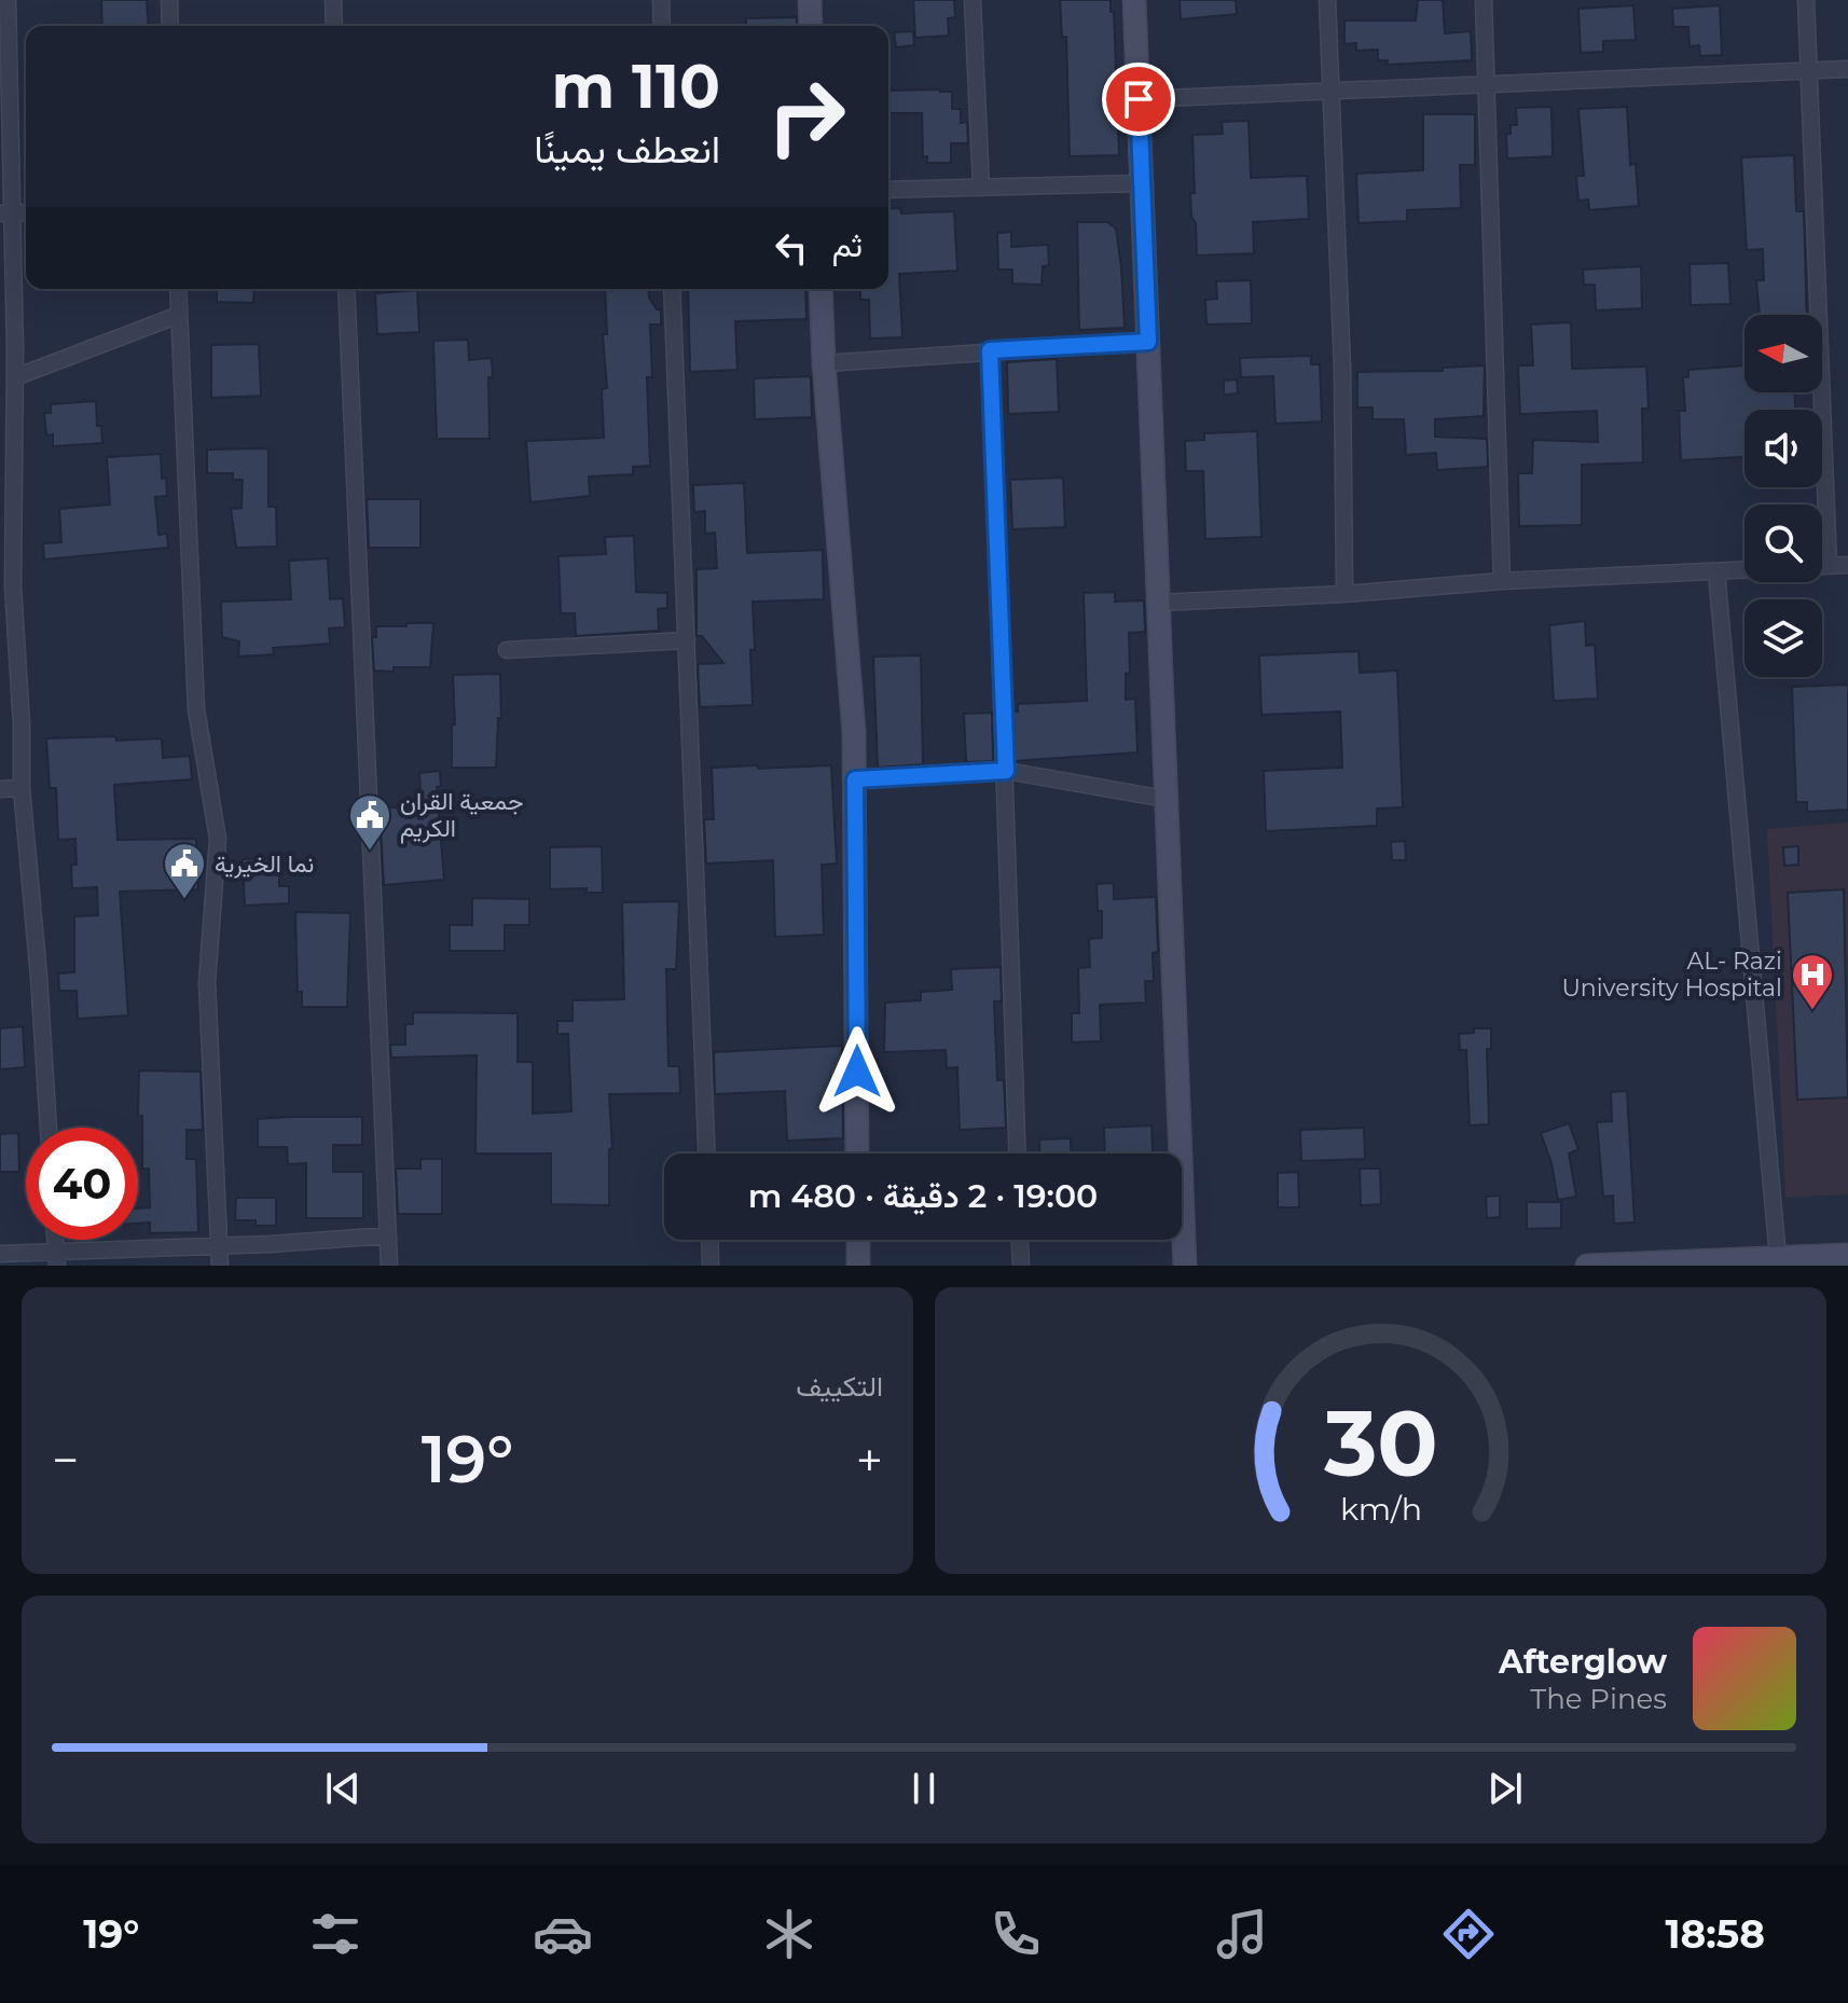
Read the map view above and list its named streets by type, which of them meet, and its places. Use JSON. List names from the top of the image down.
{
  "places": {
    "public building": ["جمعية القران الكريم", "نما الخيرية"],
    "hospital": ["AL- Razi University Hospital"]
  },
  "north": "left",
  "page": {
    "turn": ["110 m", "انعطف يمينًا"],
    "then": "ثم",
    "limit": "40",
    "trip": "19:00 · 2 دقيقة · 480 m",
    "tile": "التكييف",
    "heat": ["−", "19°", "+"],
    "song": ["Afterglow", "The Pines"],
    "tabs": ["18:58", "19°"],
    "gauge": ["30", "km/h"]
  }
}
